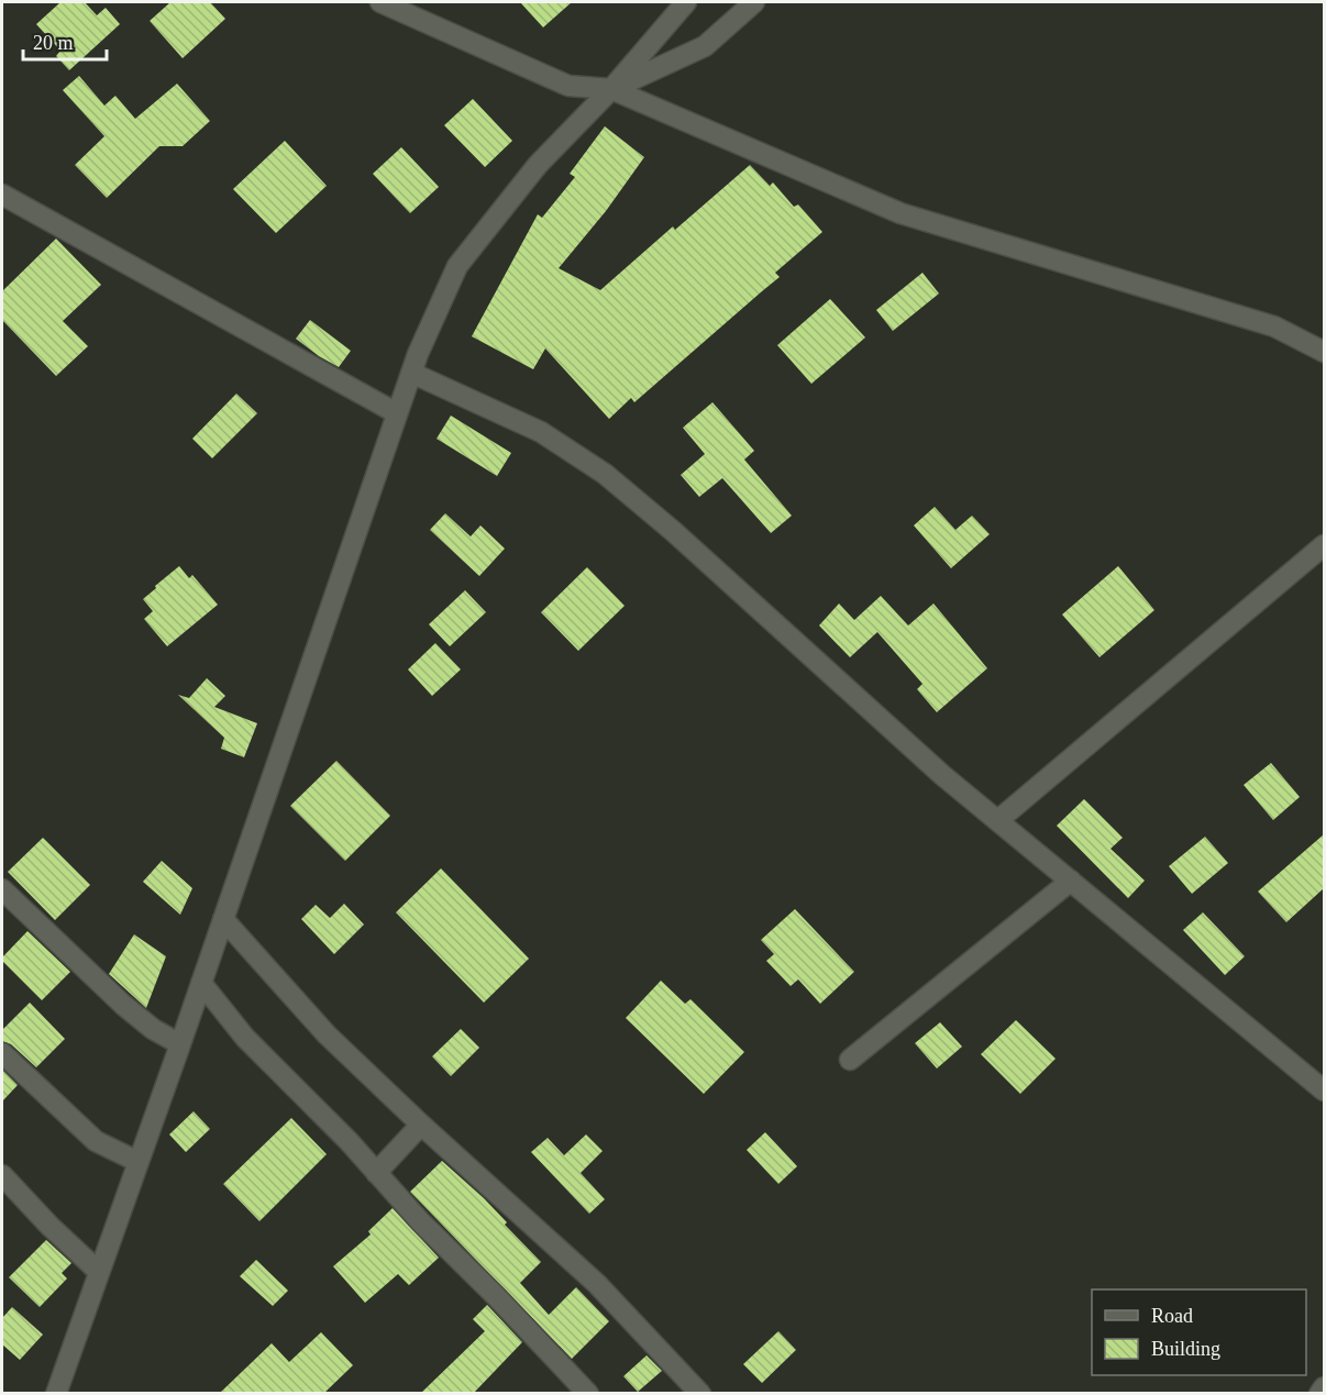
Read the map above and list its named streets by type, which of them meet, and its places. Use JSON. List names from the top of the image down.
{
  "legend": ["Road", "Building"],
  "scale_bar": "20 m"
}
